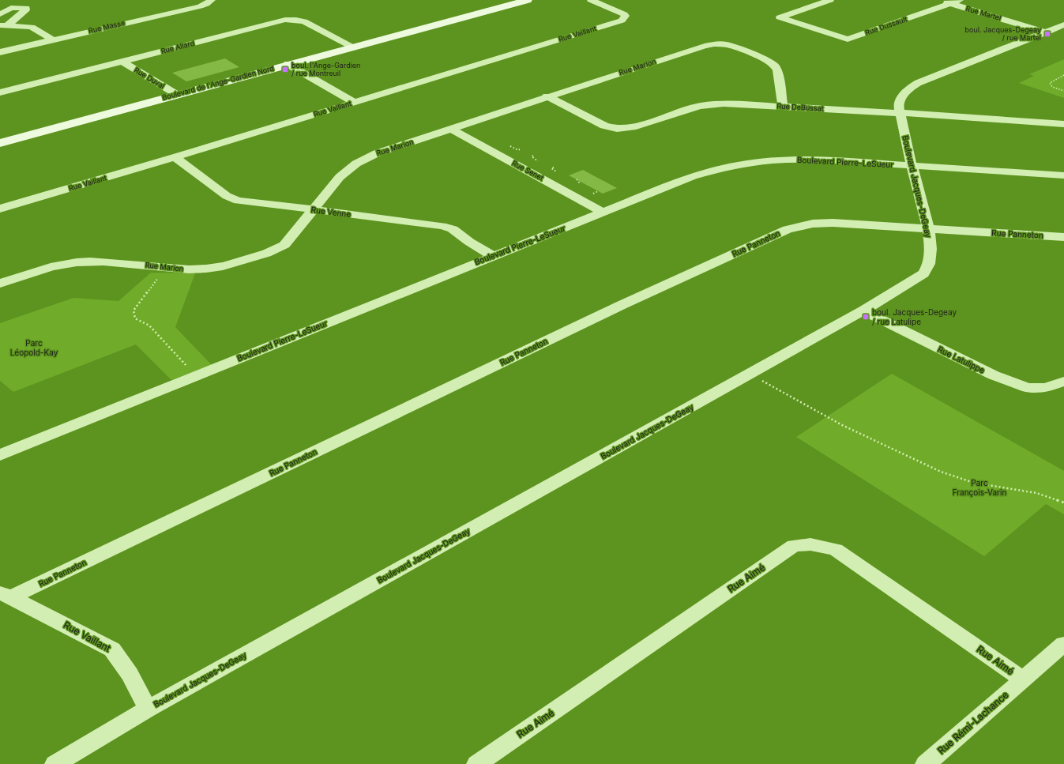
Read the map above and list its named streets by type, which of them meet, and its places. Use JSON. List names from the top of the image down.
{
  "streets": {
    "main road": ["Boulevard de l'Ange-Gardien Nord"],
    "street": [
      "Rue Martel",
      "Rue Dussault",
      "Rue Masse",
      "Rue Vaillant",
      "Rue Allard",
      "Rue Marion",
      "Rue Duval",
      "Rue DeBussat",
      "Boulevard Pierre-LeSueur",
      "Rue Senet",
      "Boulevard Jacques-DeGeay",
      "Rue Venne",
      "Rue Panneton",
      "Rue Latulippe",
      "Rue Aimé",
      "Rue Rémi-Lachance"
    ]
  },
  "crossings": [
    ["Rue Martel", "Rue Dussault"],
    ["Rue Martel", "Boulevard Jacques-DeGeay"],
    ["Rue Vaillant", "Boulevard Jacques-DeGeay"],
    ["Rue Vaillant", "Rue Venne"],
    ["Rue Vaillant", "Rue Panneton"],
    ["Rue Allard", "Rue Duval"],
    ["Rue Allard", "Boulevard de l'Ange-Gardien Nord"],
    ["Rue Marion", "Rue DeBussat"],
    ["Rue Marion", "Rue Senet"],
    ["Rue Marion", "Rue Venne"],
    ["Rue Duval", "Boulevard de l'Ange-Gardien Nord"],
    ["Rue DeBussat", "Boulevard Jacques-DeGeay"],
    ["Boulevard Pierre-LeSueur", "Rue Senet"],
    ["Boulevard Pierre-LeSueur", "Boulevard Jacques-DeGeay"],
    ["Boulevard Pierre-LeSueur", "Rue Venne"],
    ["Boulevard Jacques-DeGeay", "Rue Panneton"],
    ["Boulevard Jacques-DeGeay", "Rue Latulippe"],
    ["Rue Aimé", "Rue Rémi-Lachance"]
  ],
  "parks": ["Parc Léopold-Kay", "Parc François-Varin"],
  "places": {
    "transit": ["boul. Jacques-Degeay / rue Martel", "boul. l'Ange-Gardien / rue Montreuil", "boul. Jacques-Degeay / rue Latulipe"]
  }
}
